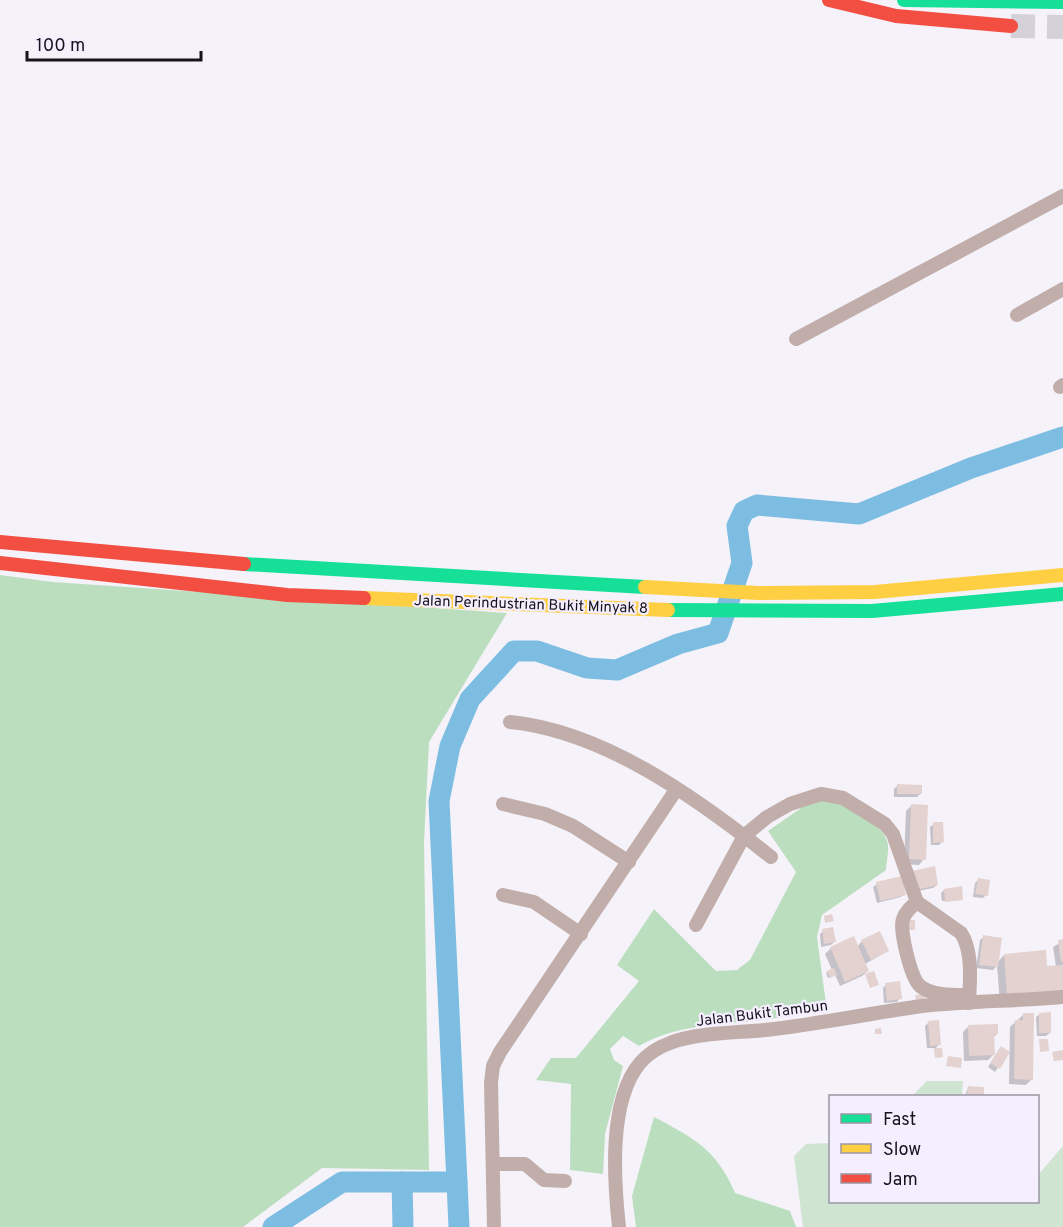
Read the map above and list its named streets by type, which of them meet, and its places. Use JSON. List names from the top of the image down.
{
  "streets": {
    "main road": ["Jalan Perindustrian Bukit Minyak 8"],
    "street": ["Jalan Bukit Tambun"]
  },
  "legend": ["Fast", "Slow", "Jam"],
  "scale_bar": "100 m"
}
